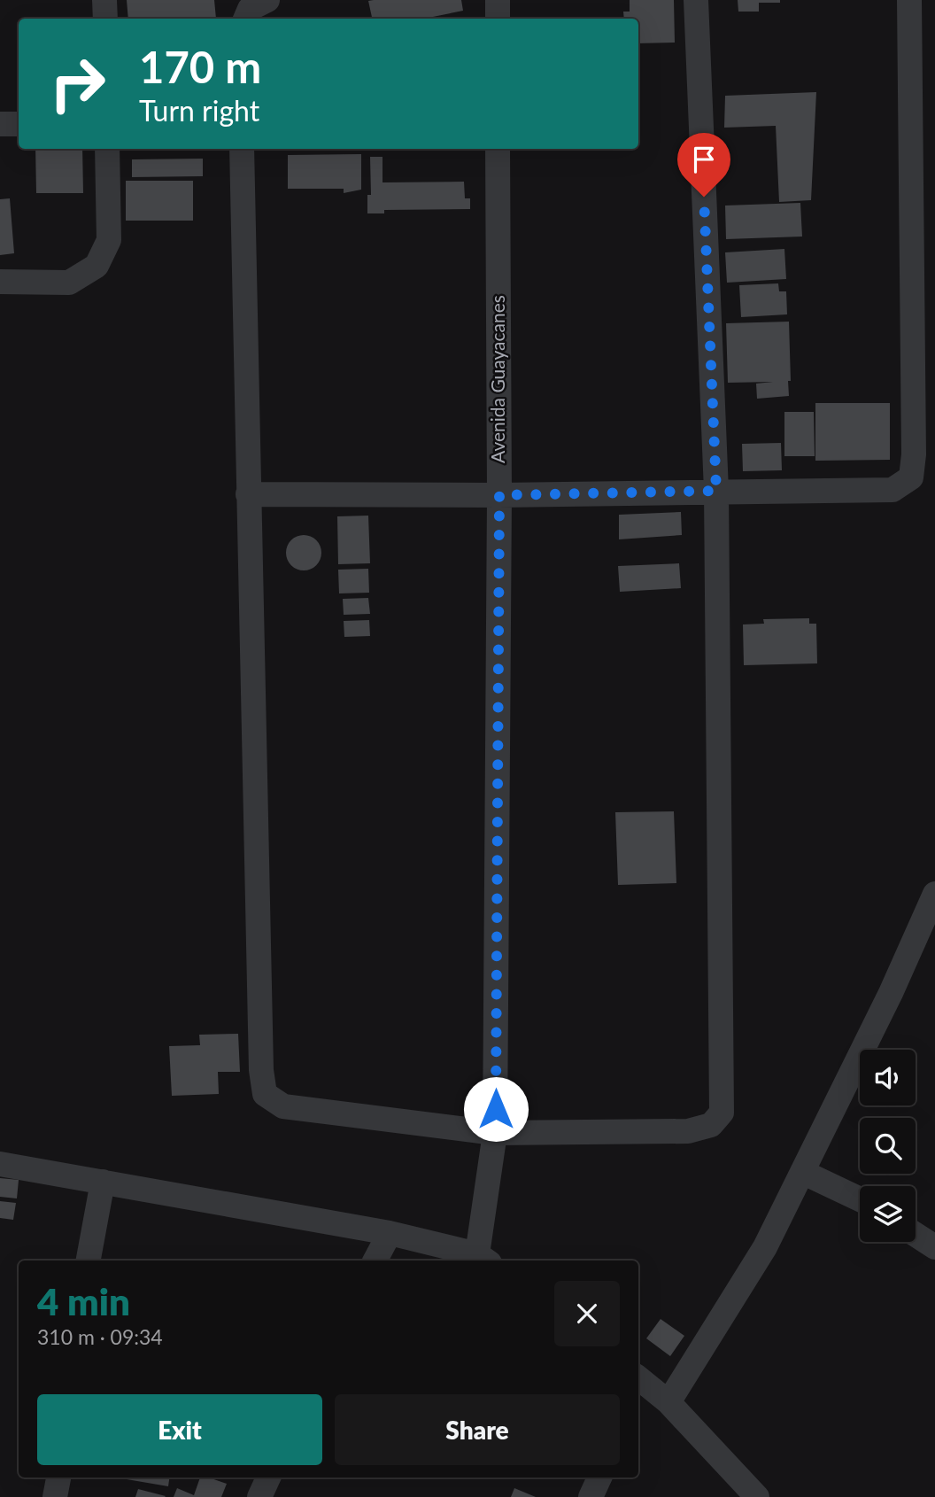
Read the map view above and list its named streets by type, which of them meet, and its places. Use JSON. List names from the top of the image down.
{
  "streets": {
    "street": ["Avenida Guayacanes"]
  },
  "page": {
    "turn": ["170 m", "Turn right"],
    "heading": ["4 min", "310 m · 09:34"],
    "buttons": ["Exit", "Share"]
  }
}
